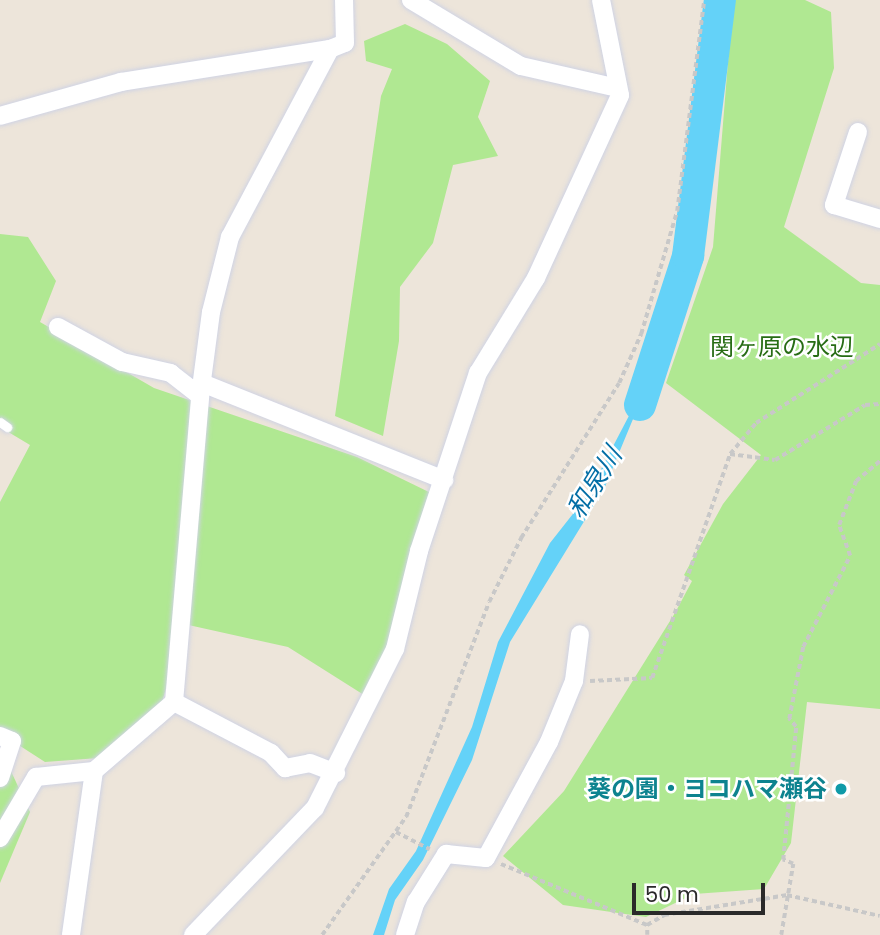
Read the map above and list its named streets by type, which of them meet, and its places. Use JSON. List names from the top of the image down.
{
  "water": ["和泉川"],
  "parks": ["関ヶ原の水辺"],
  "places": ["葵の園・ヨコハマ瀬谷"],
  "scale_bar": "50 m"
}
